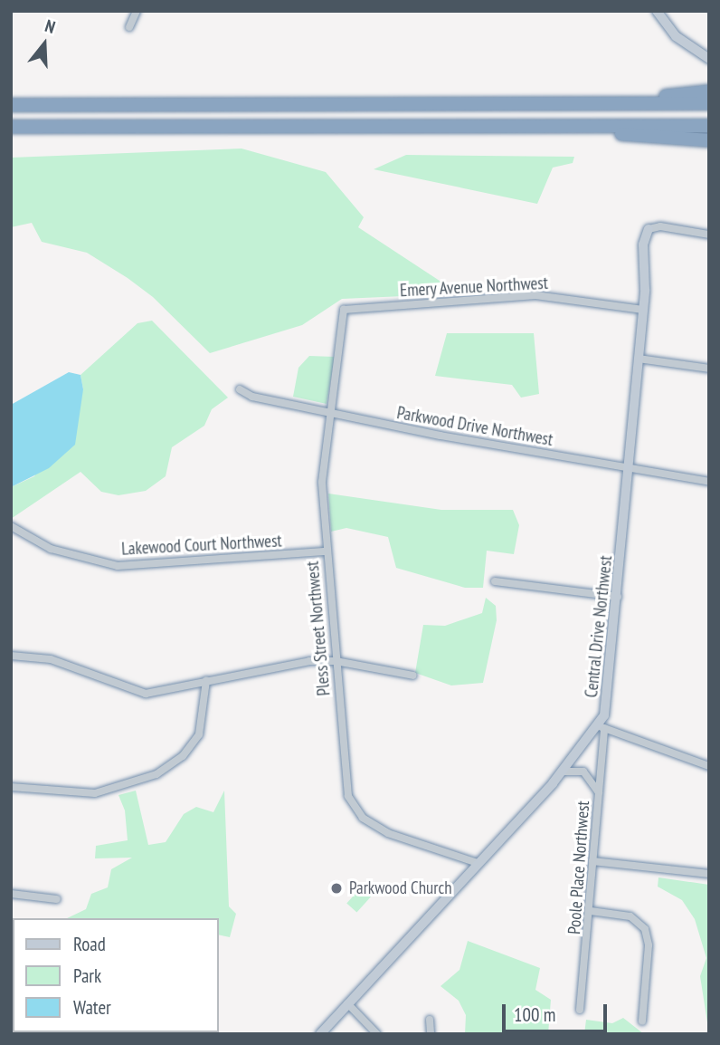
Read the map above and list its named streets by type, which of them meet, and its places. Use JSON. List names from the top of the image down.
{
  "streets": {
    "street": [
      "Emery Avenue Northwest",
      "Parkwood Drive Northwest",
      "Lakewood Court Northwest",
      "Central Drive Northwest",
      "Pless Street Northwest",
      "Poole Place Northwest"
    ]
  },
  "crossings": [
    ["Emery Avenue Northwest", "Central Drive Northwest"],
    ["Emery Avenue Northwest", "Pless Street Northwest"],
    ["Parkwood Drive Northwest", "Central Drive Northwest"],
    ["Parkwood Drive Northwest", "Pless Street Northwest"],
    ["Lakewood Court Northwest", "Pless Street Northwest"],
    ["Central Drive Northwest", "Pless Street Northwest"],
    ["Central Drive Northwest", "Poole Place Northwest"]
  ],
  "places": ["Parkwood Church"],
  "legend": ["Road", "Park", "Water"],
  "scale_bar": "100 m",
  "north": "top"
}
